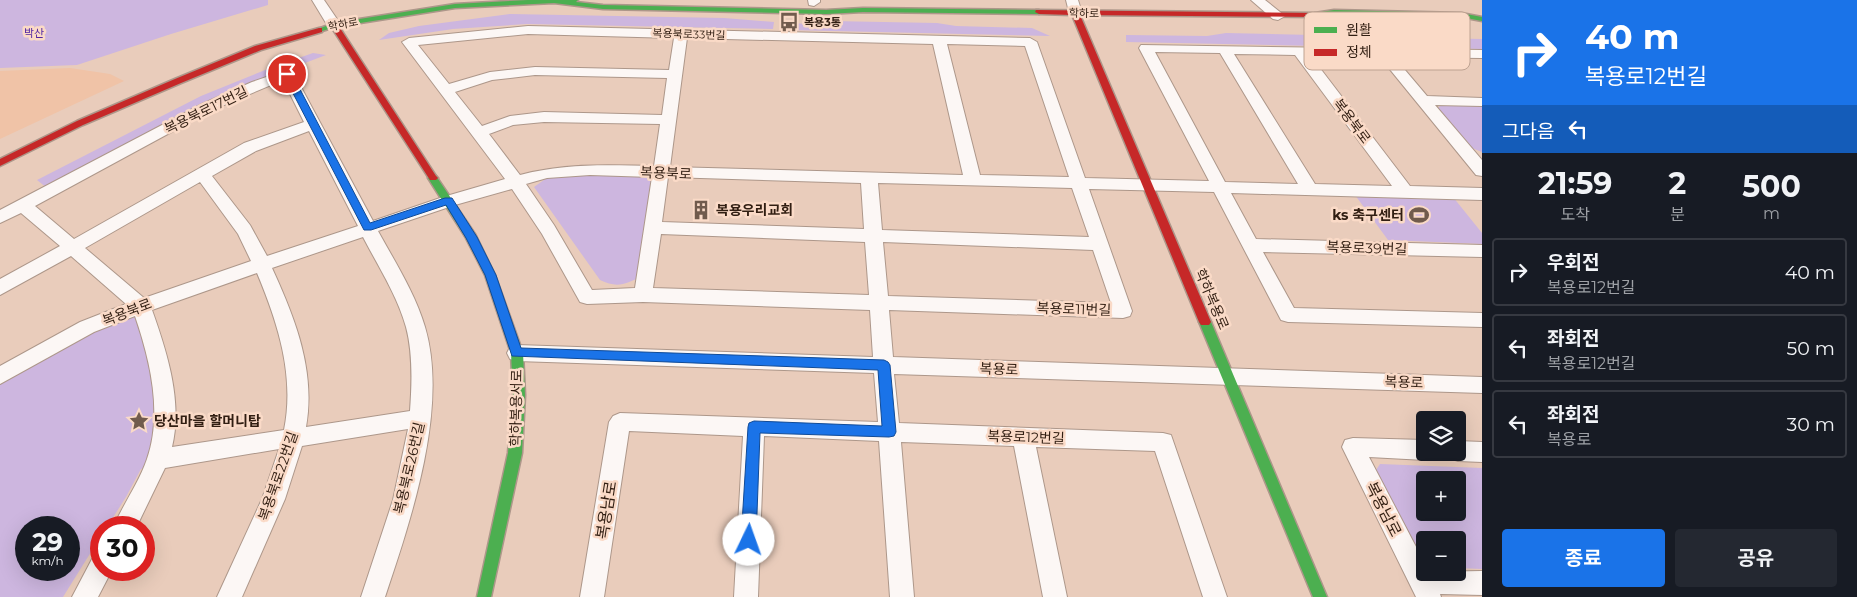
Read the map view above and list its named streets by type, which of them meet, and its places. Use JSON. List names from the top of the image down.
{
  "streets": {
    "street": [
      "학하로",
      "복용북로33번길",
      "복용북로17번길",
      "복용북로",
      "복용로39번길",
      "학하복용로",
      "복용로11번길",
      "복용로",
      "학하복용서로",
      "복용로12번길",
      "복용북로26번길",
      "복용북로22번길",
      "복용남로"
    ]
  },
  "crossings": [
    ["학하로", "학하복용로"],
    ["학하로", "학하복용서로"],
    ["복용북로33번길", "복용북로"],
    ["복용북로33번길", "복용로11번길"],
    ["복용북로", "학하복용로"],
    ["복용북로", "학하복용서로"],
    ["복용북로", "복용북로26번길"],
    ["복용북로", "복용북로22번길"],
    ["학하복용로", "복용로"],
    ["복용로", "학하복용서로"],
    ["복용로12번길", "복용남로"]
  ],
  "parks": ["박산"],
  "places": {
    "bus stop": ["복용3통"],
    "building": ["복용우리교회"],
    "sports": ["ks 축구센터"],
    "place": ["당산마을 할머니탑"]
  },
  "legend": ["원활", "정체"],
  "page": {
    "turn": ["40 m", "복용로12번길"],
    "then": "그다음",
    "eta": [
      "21:59",
      "도착",
      "2",
      "분",
      "500",
      "m"
    ],
    "list": [
      {
        "name": "우회전",
        "note": "복용로12번길",
        "value": "40 m"
      },
      {
        "name": "좌회전",
        "note": "복용로12번길",
        "value": "50 m"
      },
      {
        "name": "좌회전",
        "note": "복용로",
        "value": "30 m"
      }
    ],
    "map_buttons": ["+", "−"],
    "speed": "29 km/h",
    "limit": "30",
    "buttons": ["종료", "공유"]
  }
}
